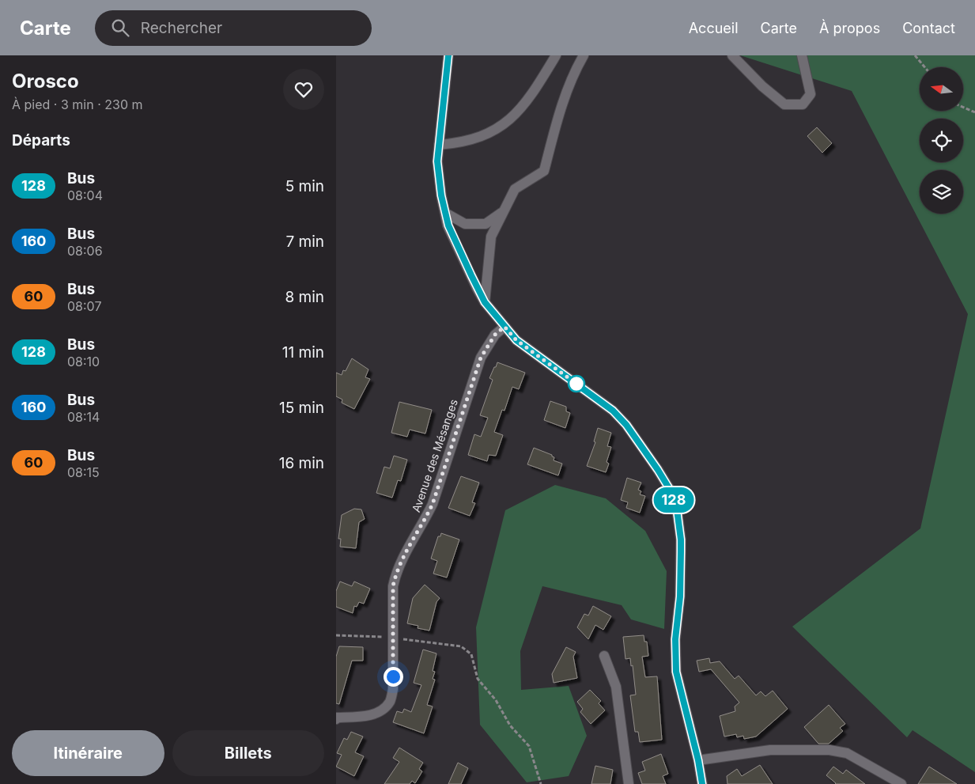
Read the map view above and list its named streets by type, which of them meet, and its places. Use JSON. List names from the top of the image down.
{
  "streets": {
    "street": ["Avenue des Mésanges"]
  },
  "lines": ["bus line 128"],
  "north": "left",
  "page": {
    "header": "Carte",
    "search": "Rechercher",
    "nav": [
      "Accueil",
      "Carte",
      "À propos",
      "Contact"
    ],
    "heading": [
      ["Orosco", "À pied · 3 min · 230 m"],
      "Départs"
    ],
    "on_map": "128",
    "list": [
      {
        "mark": "128",
        "name": "Bus",
        "note": "08:04",
        "value": "5 min"
      },
      {
        "mark": "160",
        "name": "Bus",
        "note": "08:06",
        "value": "7 min"
      },
      {
        "mark": "60",
        "name": "Bus",
        "note": "08:07",
        "value": "8 min"
      },
      {
        "mark": "128",
        "name": "Bus",
        "note": "08:10",
        "value": "11 min"
      },
      {
        "mark": "160",
        "name": "Bus",
        "note": "08:14",
        "value": "15 min"
      },
      {
        "mark": "60",
        "name": "Bus",
        "note": "08:15",
        "value": "16 min"
      }
    ],
    "buttons": ["Itinéraire", "Billets"]
  }
}
